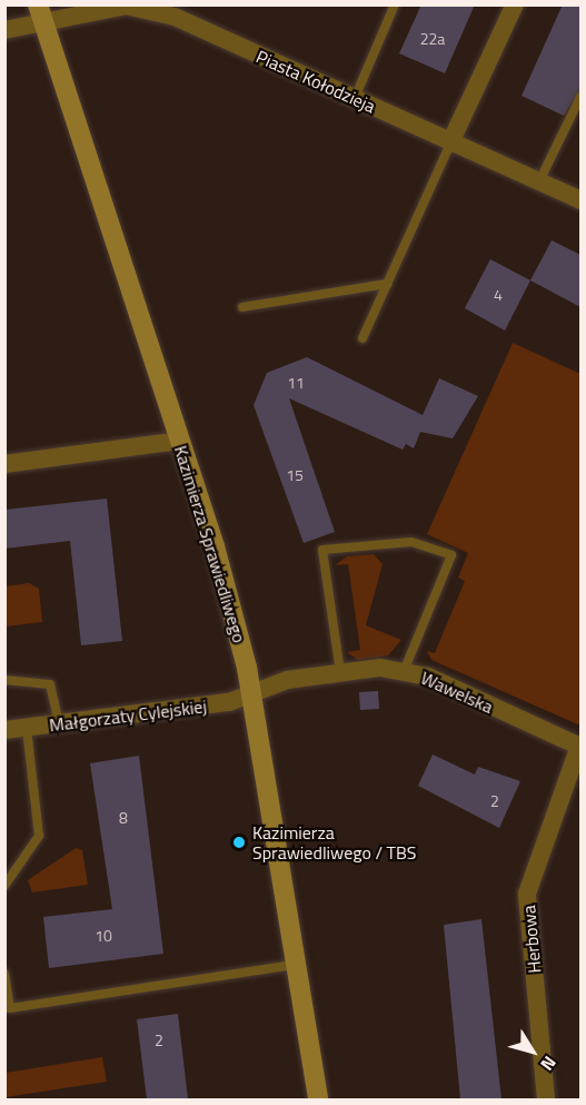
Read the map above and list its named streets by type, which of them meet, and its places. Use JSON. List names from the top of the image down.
{
  "streets": {
    "street": [
      "Piasta Kołodzieja",
      "Kazimierza Sprawiedliwego",
      "Wawelska",
      "Małgorzaty Cylejskiej",
      "Herbowa"
    ]
  },
  "crossings": [
    ["Piasta Kołodzieja", "Kazimierza Sprawiedliwego"],
    ["Kazimierza Sprawiedliwego", "Wawelska"],
    ["Kazimierza Sprawiedliwego", "Małgorzaty Cylejskiej"],
    ["Wawelska", "Małgorzaty Cylejskiej"],
    ["Wawelska", "Herbowa"]
  ],
  "places": ["Kazimierza Sprawiedliwego / TBS"],
  "house_numbers": [
    "22a",
    "4",
    "11",
    "15",
    "2",
    "8",
    "10",
    "2"
  ],
  "north": "bottom right"
}
